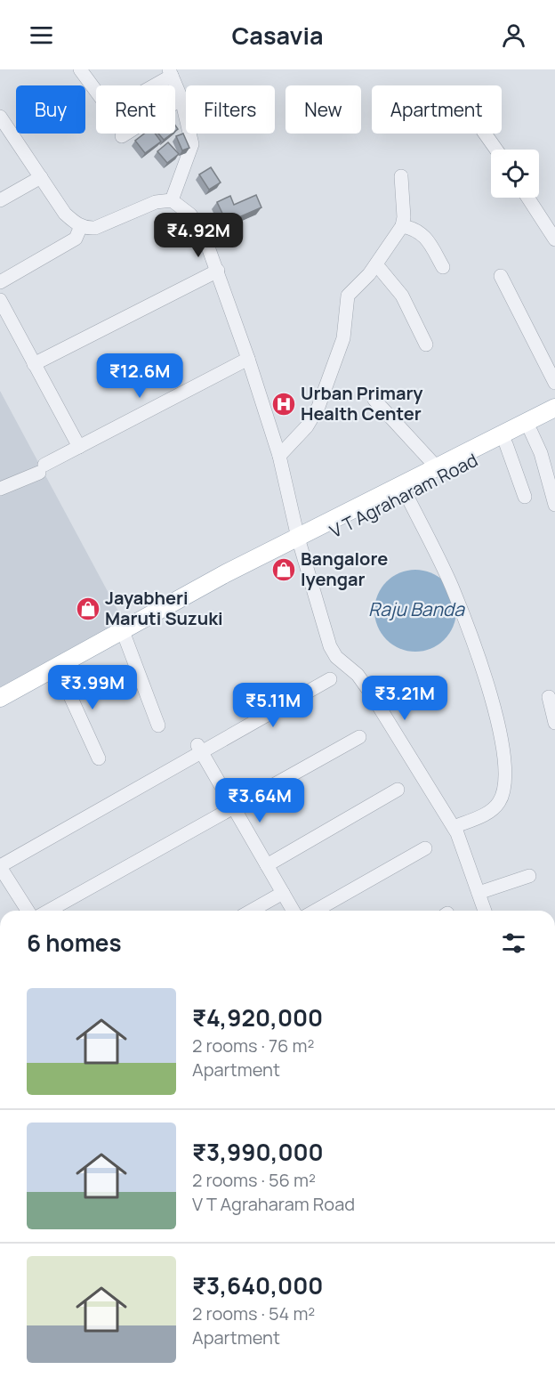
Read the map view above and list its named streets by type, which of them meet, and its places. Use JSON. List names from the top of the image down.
{
  "streets": {
    "main road": ["V T Agraharam Road"]
  },
  "water": ["Raju Banda"],
  "places": {
    "hospital": ["Urban Primary Health Center"],
    "shop": ["Bangalore Iyengar", "Jayabheri Maruti Suzuki"]
  },
  "page": {
    "header": "Casavia",
    "chip": [
      "Buy",
      "Rent",
      "Filters",
      "New",
      "Apartment"
    ],
    "price": [
      "₹4.92M",
      "₹12.6M",
      "₹3.99M",
      "₹3.21M",
      "₹5.11M",
      "₹3.64M"
    ],
    "heading": "6 homes",
    "list": [
      {
        "name": "₹4,920,000",
        "note": "2 rooms · 76 m² · Apartment"
      },
      {
        "name": "₹3,990,000",
        "note": "2 rooms · 56 m² · V T Agraharam Road"
      },
      {
        "name": "₹3,640,000",
        "note": "2 rooms · 54 m² · Apartment"
      }
    ]
  }
}
